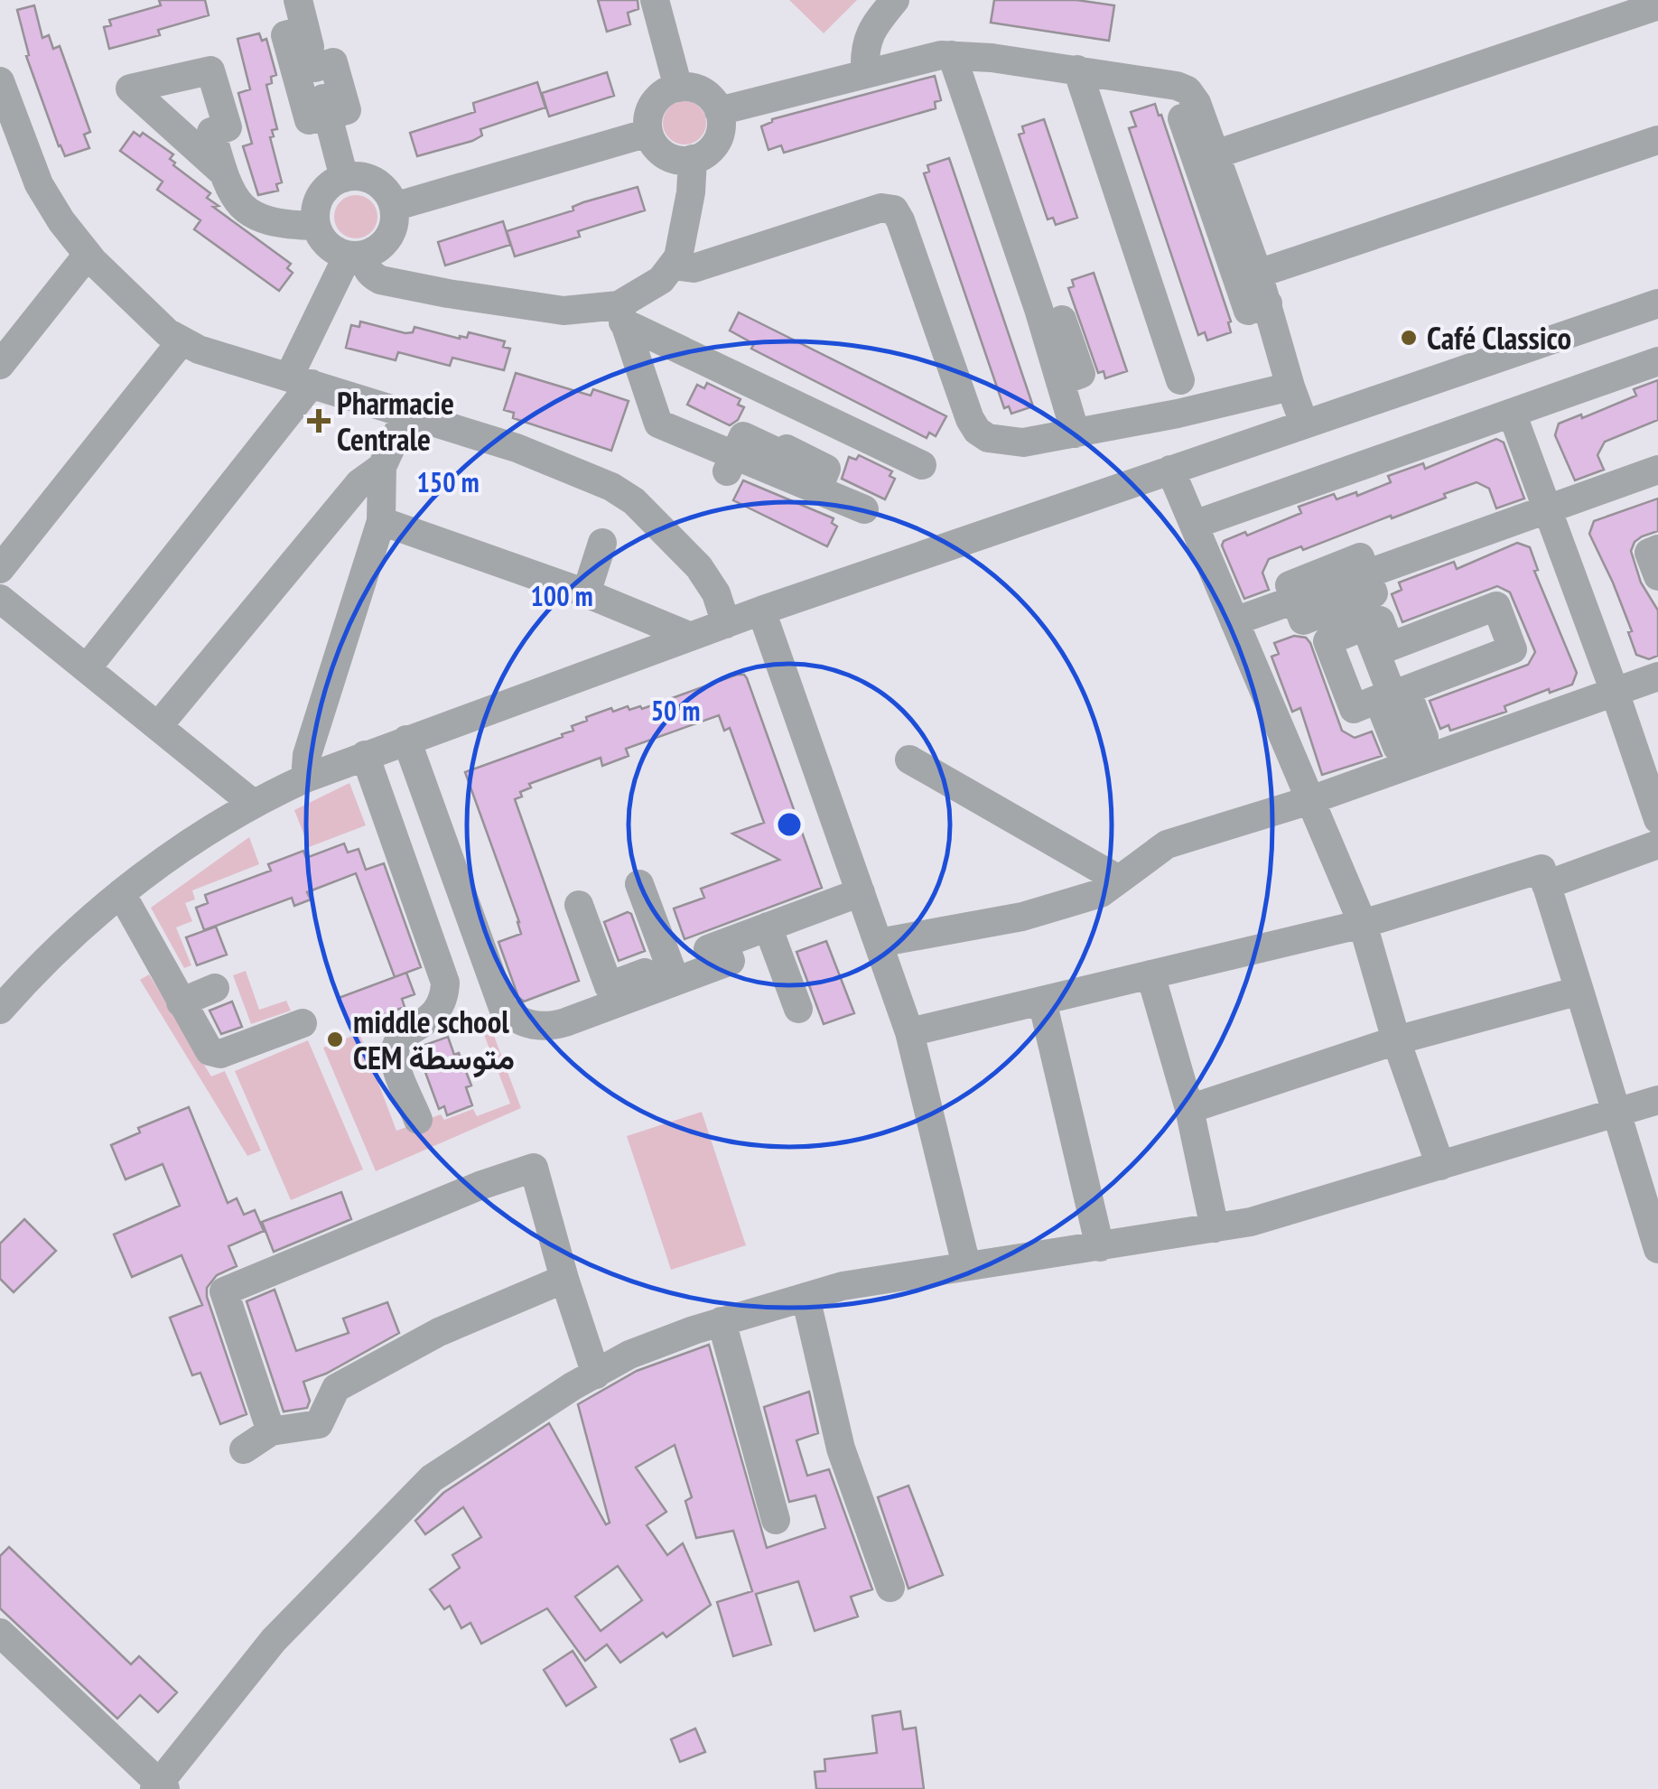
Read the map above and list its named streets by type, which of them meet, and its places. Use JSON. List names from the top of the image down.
{
  "places": {
    "other": ["Café Classico", "middle school CEM متوسطة"],
    "health": ["Pharmacie Centrale"]
  },
  "rings": ["150 m", "100 m", "50 m"]
}
